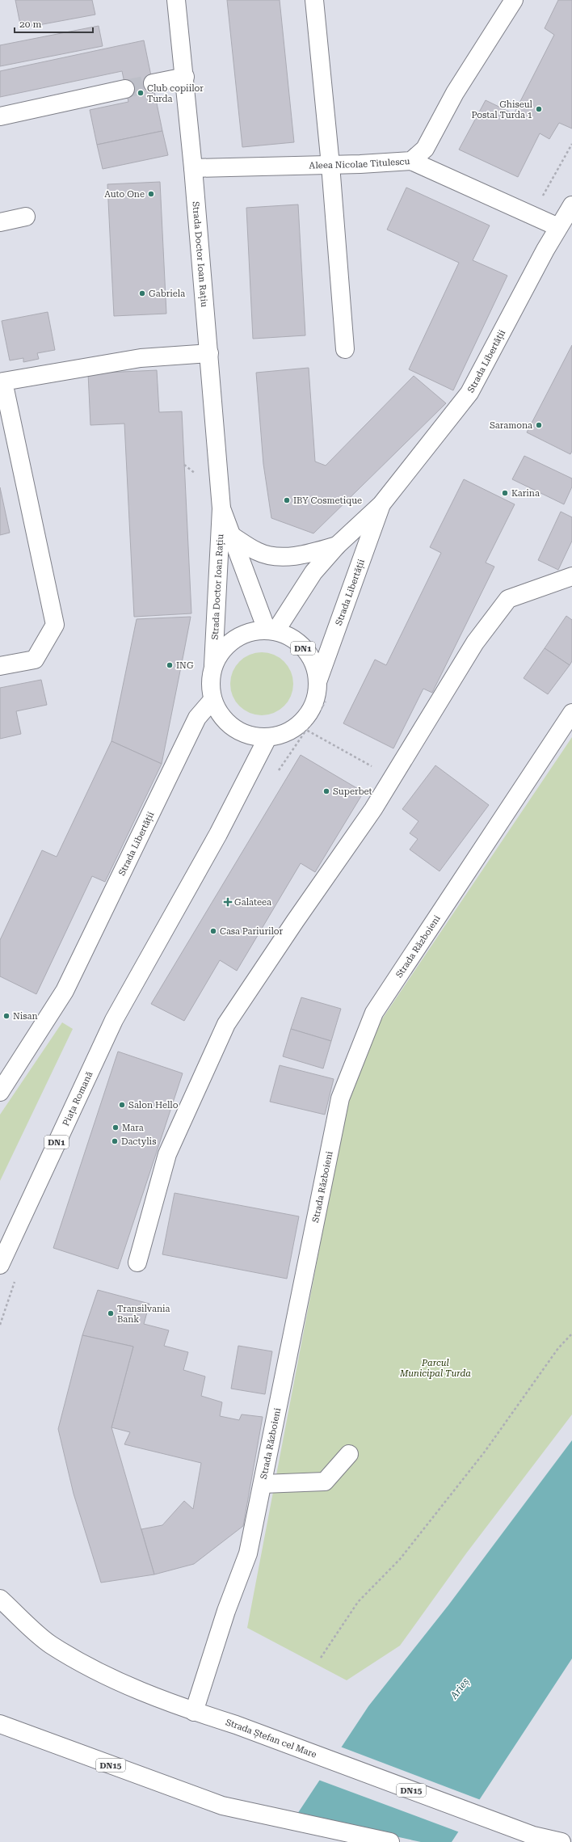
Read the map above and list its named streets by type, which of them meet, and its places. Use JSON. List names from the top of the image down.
{
  "streets": {
    "main road": [
      "Aleea Nicolae Titulescu",
      "Strada Doctor Ioan Rațiu",
      "Strada Libertății",
      "DN1",
      "Strada Războieni",
      "Piața Romană",
      "Strada Ștefan cel Mare",
      "DN15"
    ]
  },
  "crossings": [
    ["Aleea Nicolae Titulescu", "Strada Doctor Ioan Rațiu"],
    ["Strada Doctor Ioan Rațiu", "Strada Libertății"],
    ["Strada Doctor Ioan Rațiu", "DN1"],
    ["Strada Doctor Ioan Rațiu", "Piața Romană"],
    ["Strada Libertății", "DN1"],
    ["Strada Libertății", "Piața Romană"],
    ["DN1", "Piața Romană"],
    ["Strada Războieni", "Strada Ștefan cel Mare"]
  ],
  "water": ["Arieș"],
  "parks": ["Parcul Municipal Turda"],
  "places": {
    "other": [
      "Club copiilor Turda",
      "Ghiseul Postal Turda 1",
      "Auto One",
      "Gabriela",
      "Saramona",
      "Karina",
      "IBY Cosmetique",
      "ING",
      "Superbet",
      "Casa Pariurilor",
      "Nisan",
      "Salon Hello",
      "Mara",
      "Dactylis",
      "Transilvania Bank"
    ],
    "health": ["Galateea"]
  },
  "scale_bar": "20 m"
}
